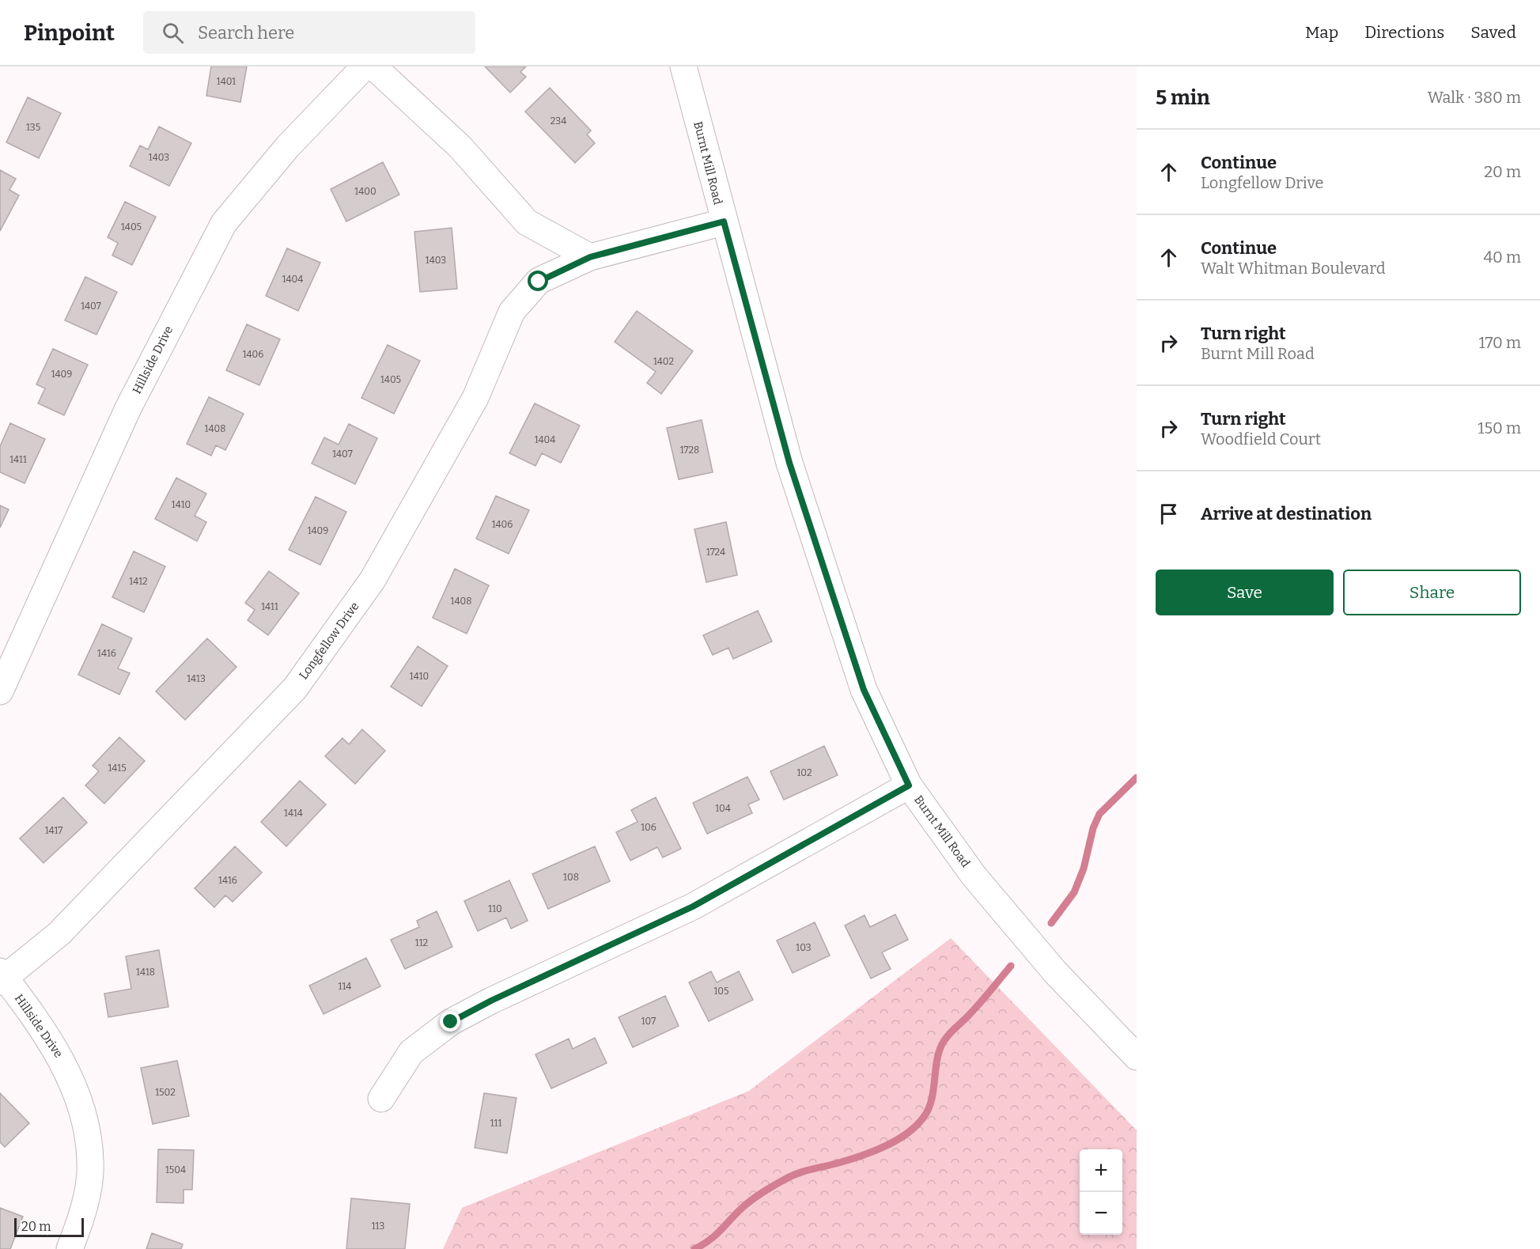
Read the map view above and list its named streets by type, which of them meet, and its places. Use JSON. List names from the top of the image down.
{
  "streets": {
    "street": ["Burnt Mill Road", "Hillside Drive", "Longfellow Drive"]
  },
  "crossings": [
    ["Burnt Mill Road", "Longfellow Drive"],
    ["Hillside Drive", "Longfellow Drive"]
  ],
  "house_numbers": [
    "1401",
    "234",
    "135",
    "1403",
    "1400",
    "1405",
    "1403",
    "1404",
    "1407",
    "1406",
    "1402",
    "1409",
    "1405",
    "1408",
    "1404",
    "1728",
    "1407",
    "1411",
    "1410",
    "1406",
    "1409",
    "1724",
    "1412",
    "1408",
    "1411",
    "1416",
    "1410",
    "1413",
    "1415",
    "102",
    "104",
    "1414",
    "106",
    "1417",
    "108",
    "1416",
    "110",
    "112",
    "103",
    "1418",
    "114",
    "105",
    "107",
    "1502",
    "111",
    "1504",
    "113"
  ],
  "scale_bar": "20 m",
  "page": {
    "header": "Pinpoint",
    "search": "Search here",
    "nav": ["Map", "Directions", "Saved"],
    "heading": ["5 min", "Walk · 380 m"],
    "list": [
      ["Continue", "Longfellow Drive", "20 m"],
      ["Continue", "Walt Whitman Boulevard", "40 m"],
      ["Turn right", "Burnt Mill Road", "170 m"],
      ["Turn right", "Woodfield Court", "150 m"],
      "Arrive at destination"
    ],
    "buttons": ["Save", "Share"],
    "map_buttons": ["+", "−"],
    "scale": "20 m"
  }
}
